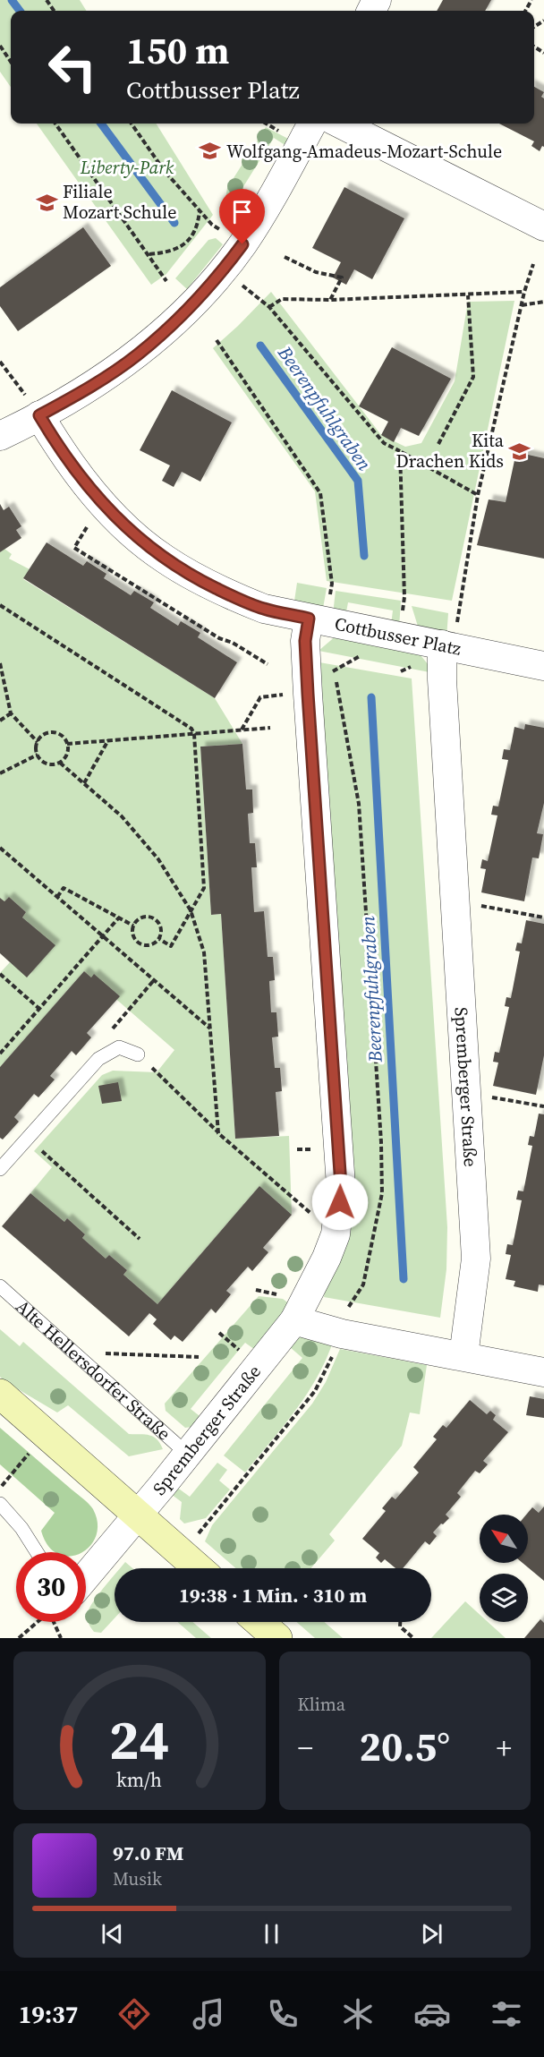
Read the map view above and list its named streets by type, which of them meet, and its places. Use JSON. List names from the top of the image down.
{
  "streets": {
    "street": ["Cottbusser Platz", "Spremberger Straße"],
    "lane": ["Alte Hellersdorfer Straße"]
  },
  "crossings": [
    ["Cottbusser Platz", "Spremberger Straße"],
    ["Spremberger Straße", "Alte Hellersdorfer Straße"]
  ],
  "water": ["Beerenpfuhlgraben"],
  "parks": ["Liberty-Park"],
  "places": {
    "school or university": ["Wolfgang-Amadeus-Mozart-Schule", "Filiale Mozart Schule", "Kita Drachen Kids"]
  },
  "north": "top left",
  "page": {
    "turn": ["150 m", "Cottbusser Platz"],
    "limit": "30",
    "trip": "19:38 · 1 Min. · 310 m",
    "tile": "Klima",
    "heat": ["−", "20.5°", "+"],
    "song": ["97.0 FM", "Musik"],
    "tabs": "19:37",
    "gauge": ["24", "km/h"]
  }
}
